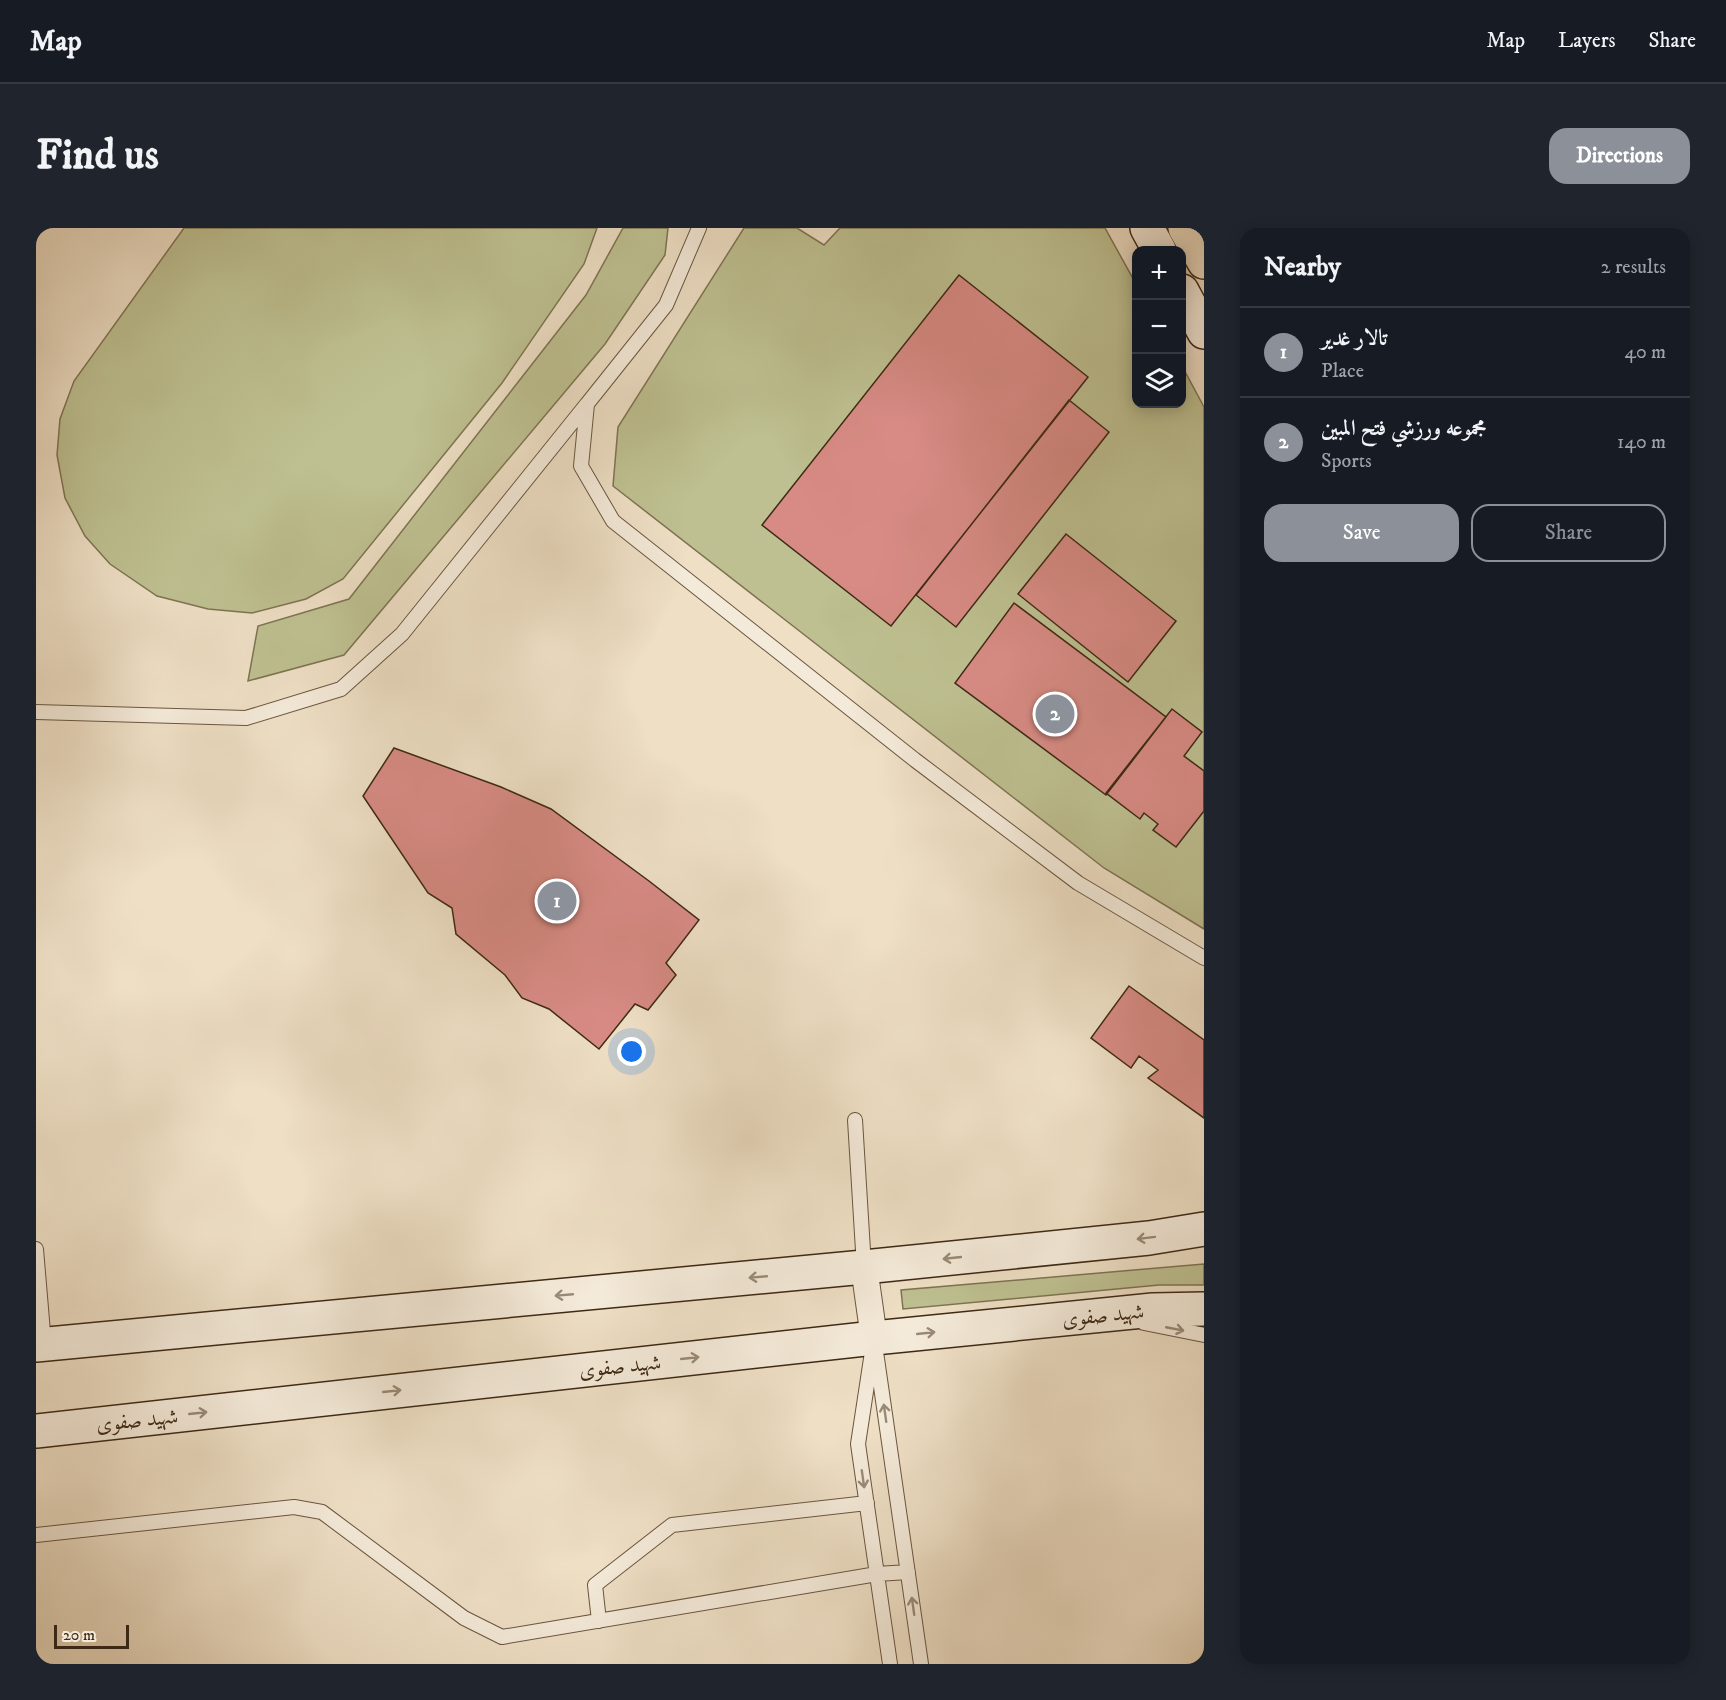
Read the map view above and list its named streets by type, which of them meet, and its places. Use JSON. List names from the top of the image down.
{
  "streets": {
    "street": ["شهید صفوی"]
  },
  "scale_bar": "20 m",
  "page": {
    "header": "Map",
    "nav": ["Map", "Layers", "Share"],
    "buttons": [
      "Directions",
      ["Save", "Share"]
    ],
    "title": "Find us",
    "heading": ["Nearby", "2 results"],
    "map_buttons": ["+", "−"],
    "list": [
      {
        "mark": "1",
        "name": "تالار غدیر",
        "note": "Place",
        "value": "40 m"
      },
      {
        "mark": "2",
        "name": "مجموعه ورزشي فتح المبين",
        "note": "Sports",
        "value": "140 m"
      }
    ],
    "pins": ["2", "1"],
    "scale": "20 m"
  }
}
